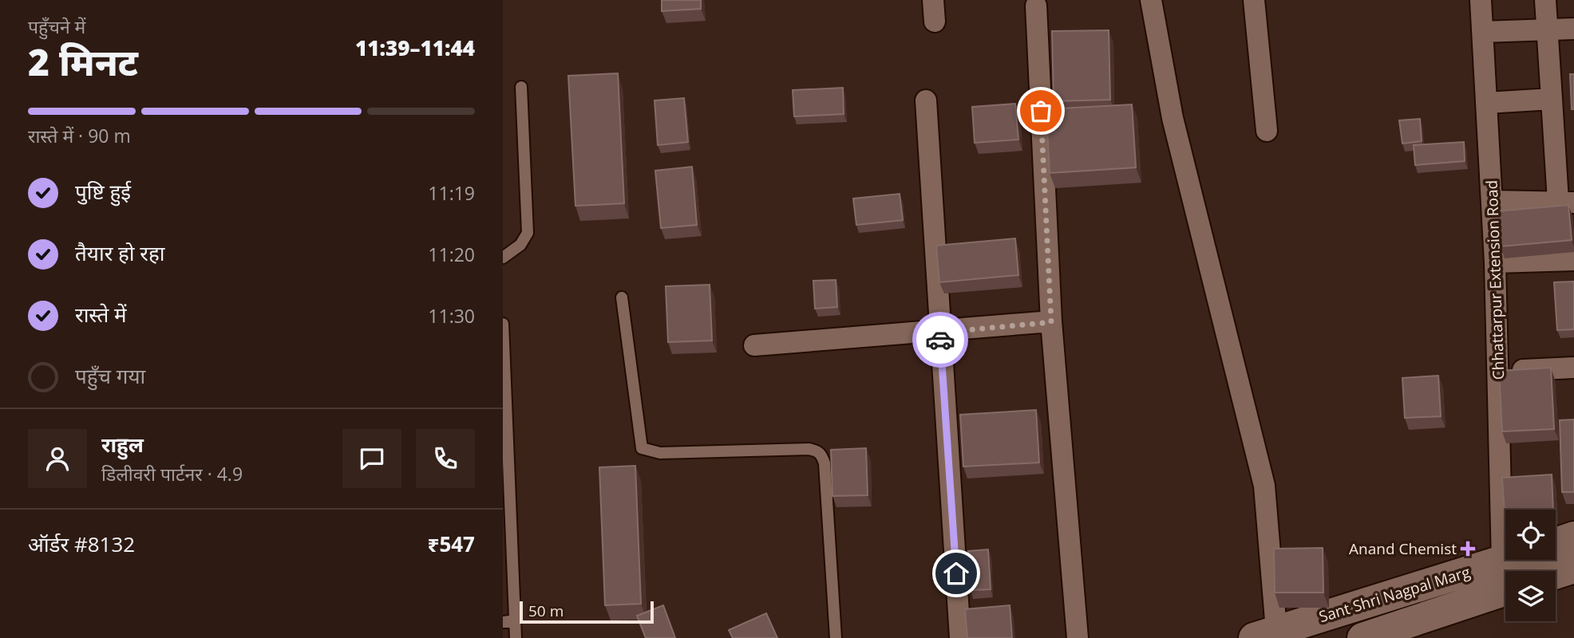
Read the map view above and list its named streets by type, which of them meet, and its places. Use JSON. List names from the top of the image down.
{
  "streets": {
    "main road": ["Sant Shri Nagpal Marg"],
    "street": ["Chhattarpur Extension Road"]
  },
  "places": {
    "health": ["Anand Chemist"]
  },
  "scale_bar": "50 m",
  "page": {
    "heading": ["2 मिनट", "पहुँचने में", "11:39–11:44"],
    "panel": [
      "राहुल",
      "डिलीवरी पार्टनर · 4.9",
      "ऑर्डर #8132",
      "₹547"
    ],
    "bar": "रास्ते में · 90 m",
    "list": [
      ["पुष्टि हुई", "11:19"],
      ["तैयार हो रहा", "11:20"],
      ["रास्ते में", "11:30"],
      "पहुँच गया"
    ],
    "scale": "50 m"
  }
}
